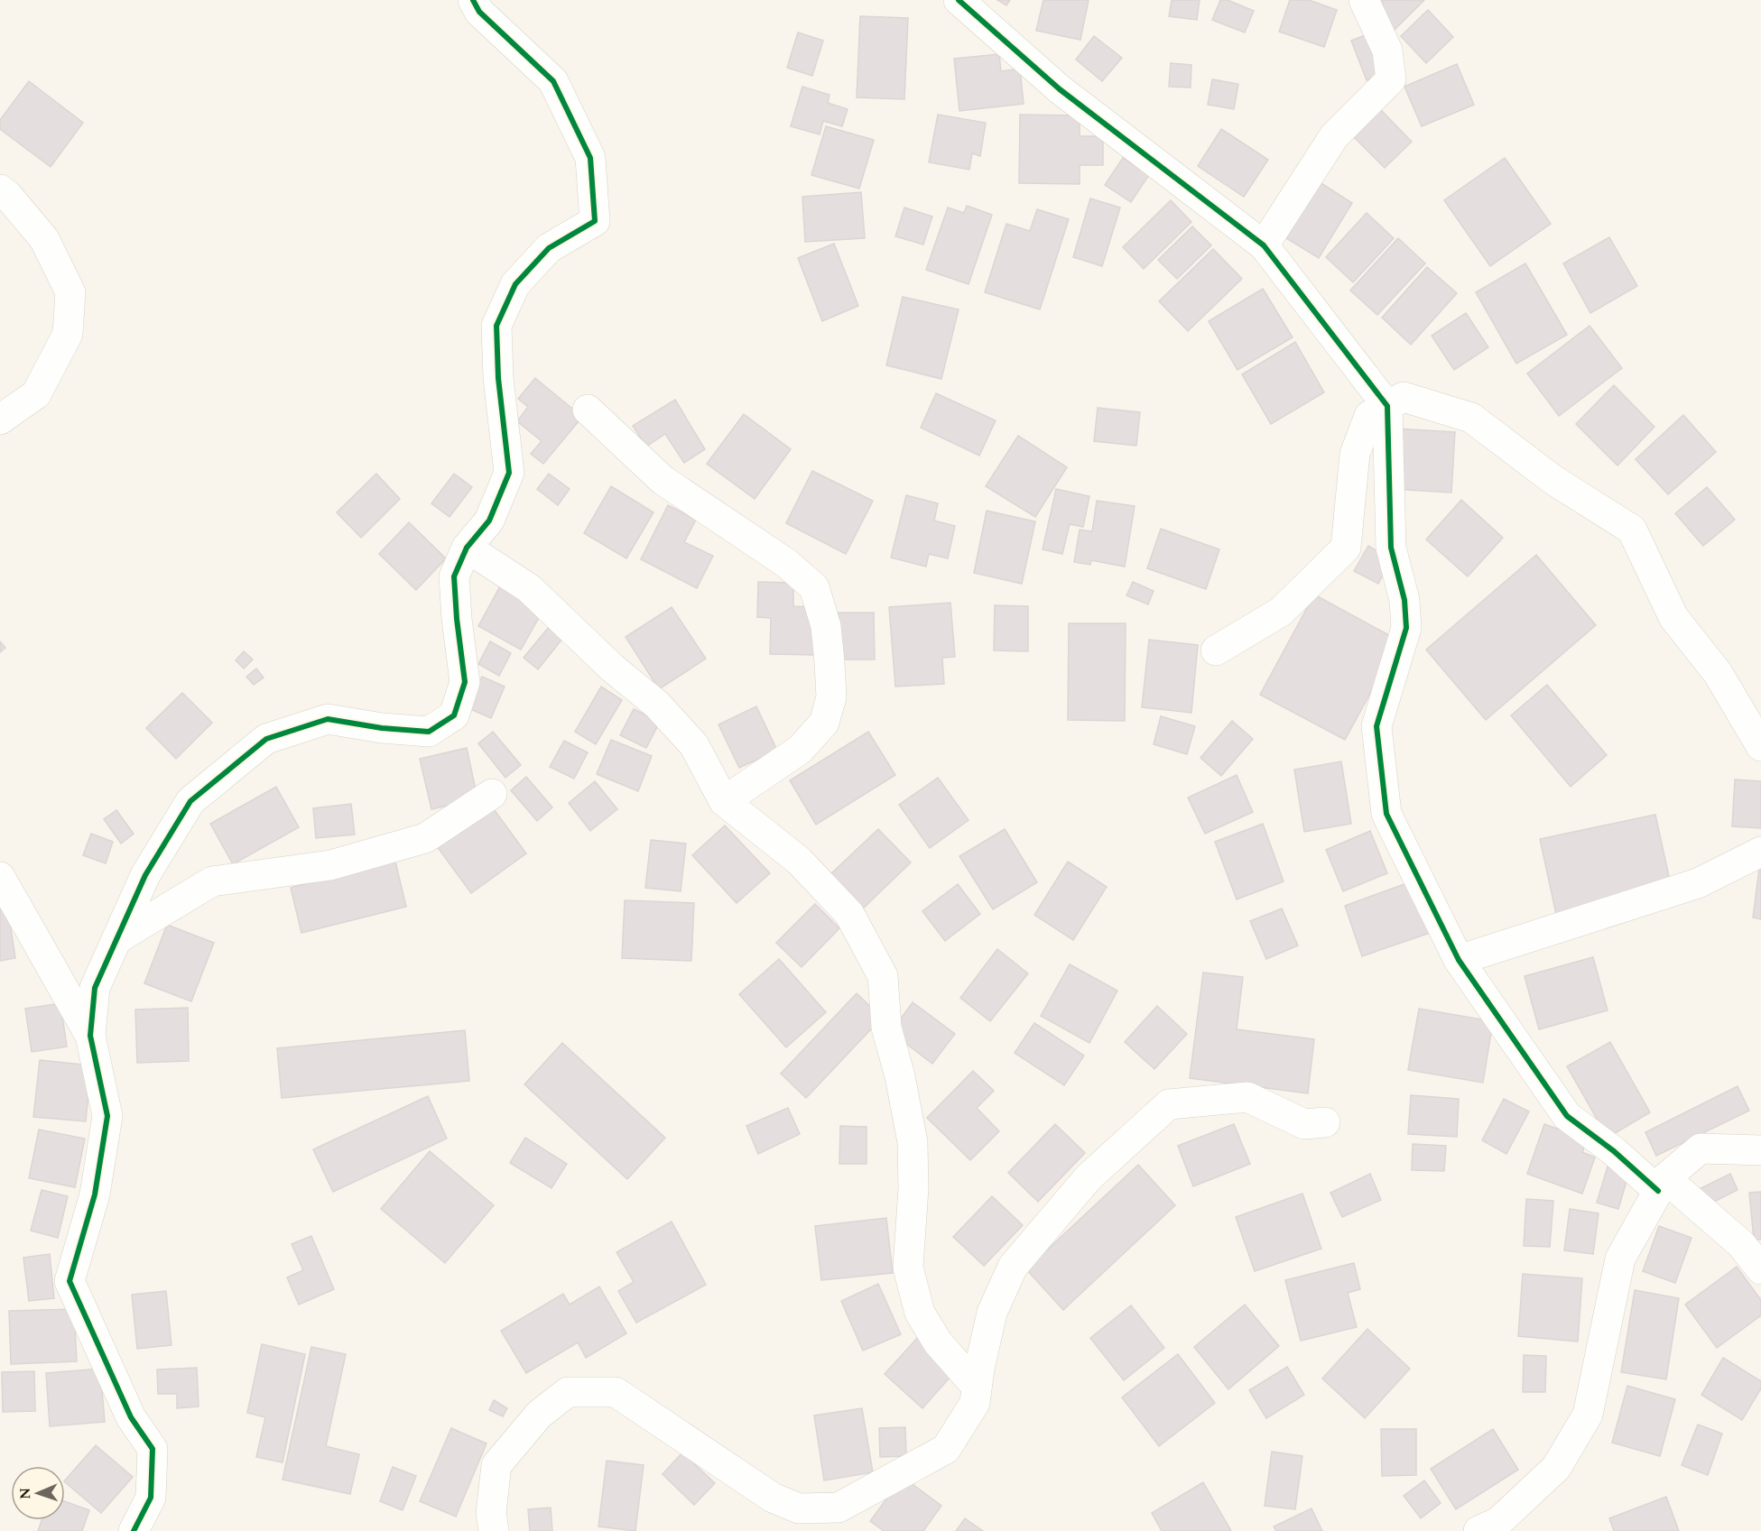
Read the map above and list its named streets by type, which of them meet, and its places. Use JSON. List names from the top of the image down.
{
  "north": "left"
}
